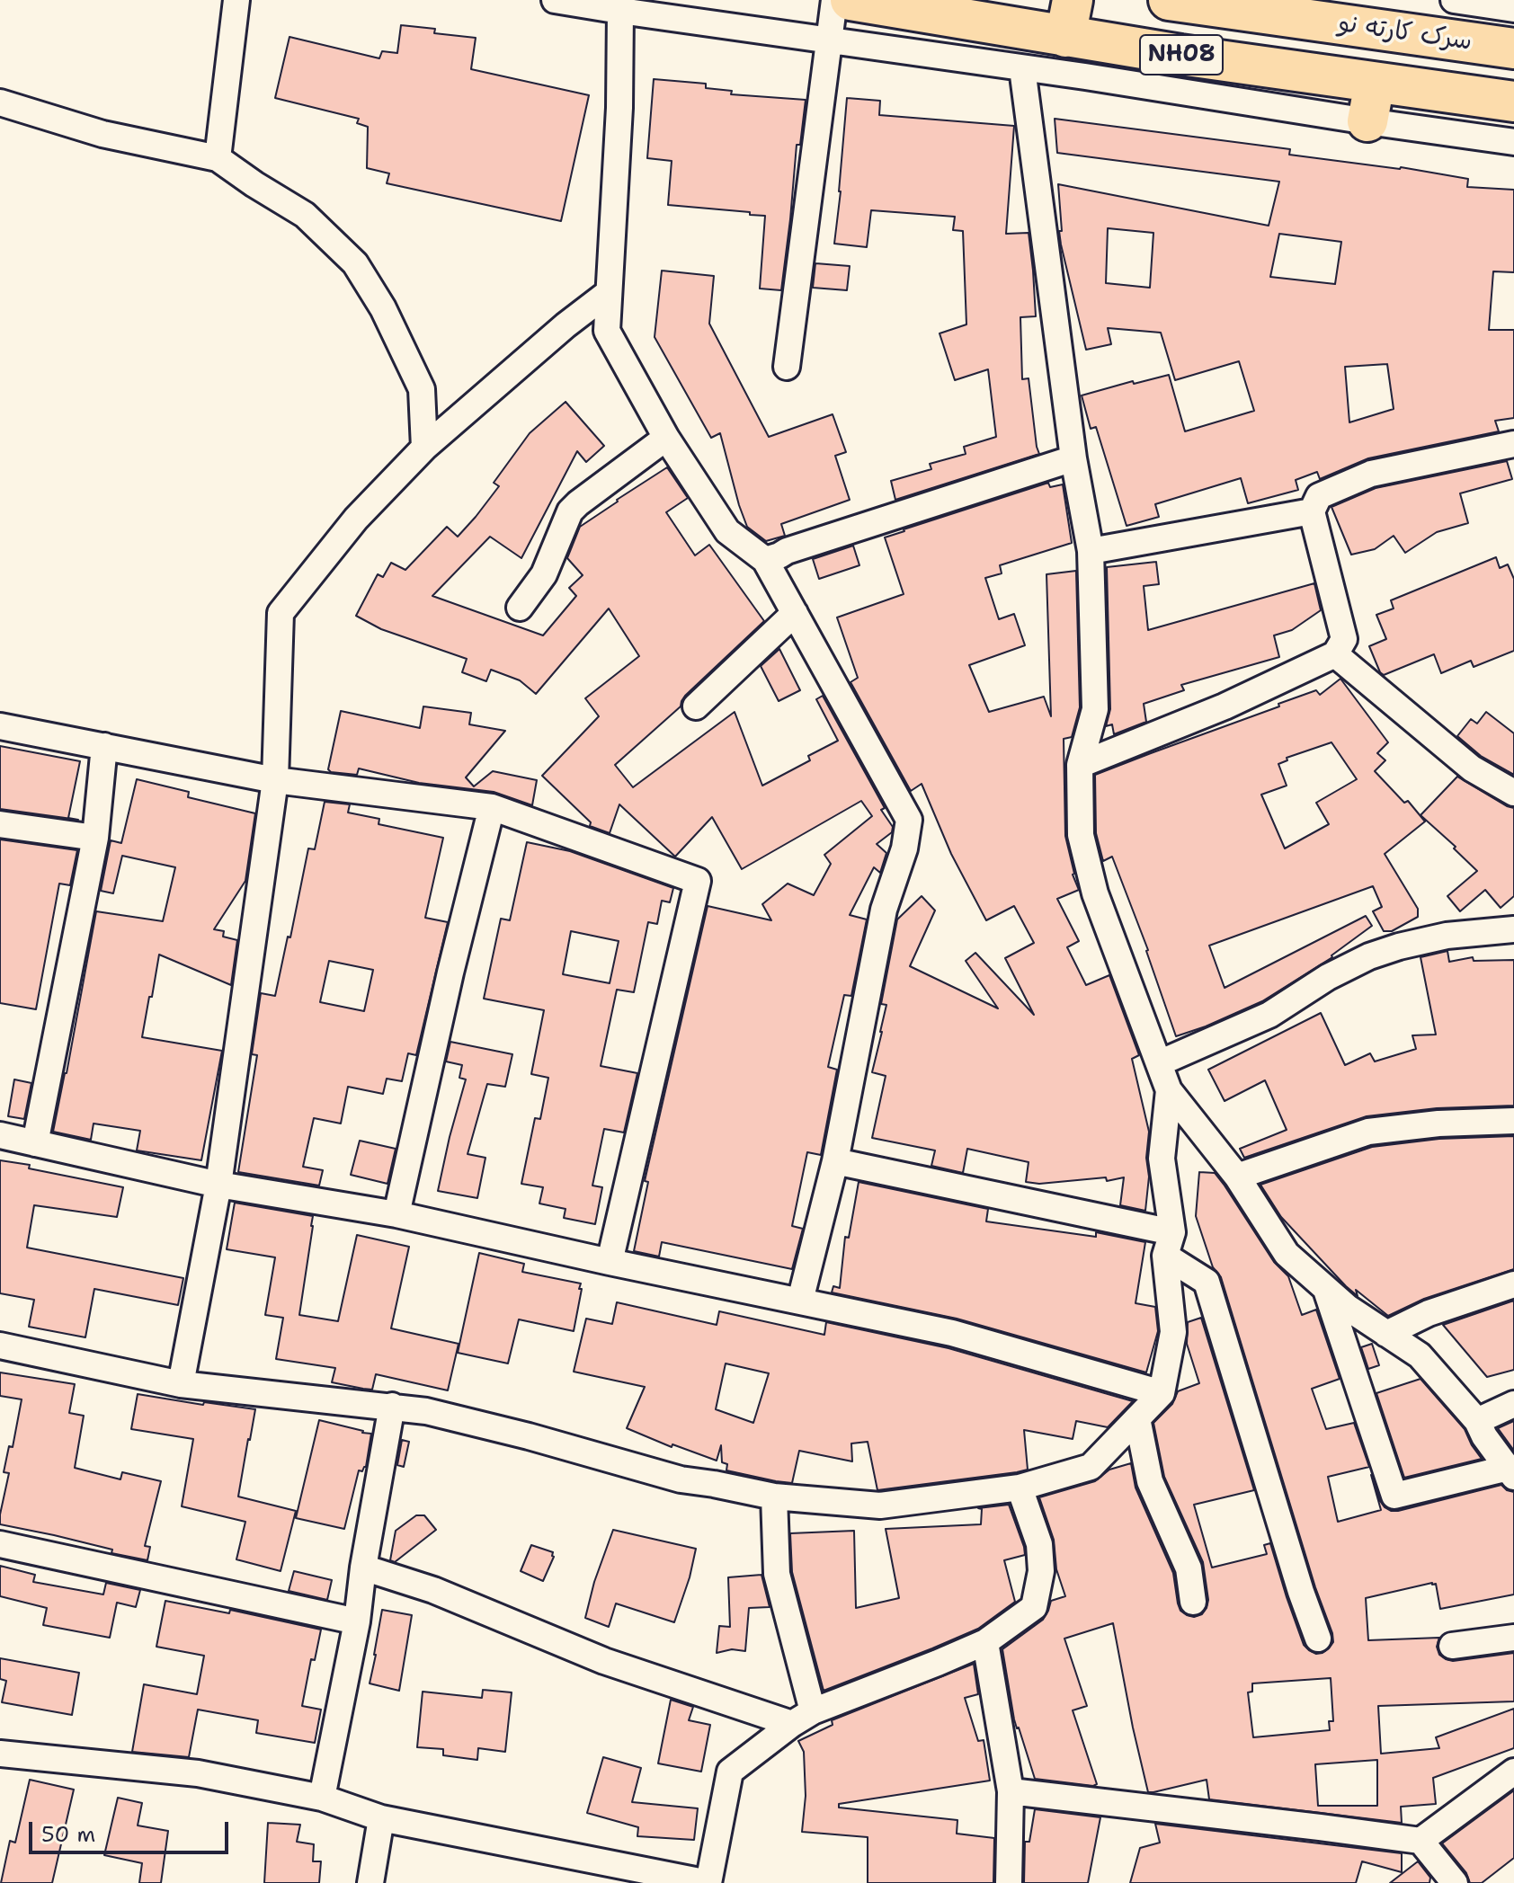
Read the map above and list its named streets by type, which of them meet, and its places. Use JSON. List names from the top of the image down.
{
  "streets": {
    "highway": ["سرک کارته نو", "NH08"]
  },
  "scale_bar": "50 m"
}
